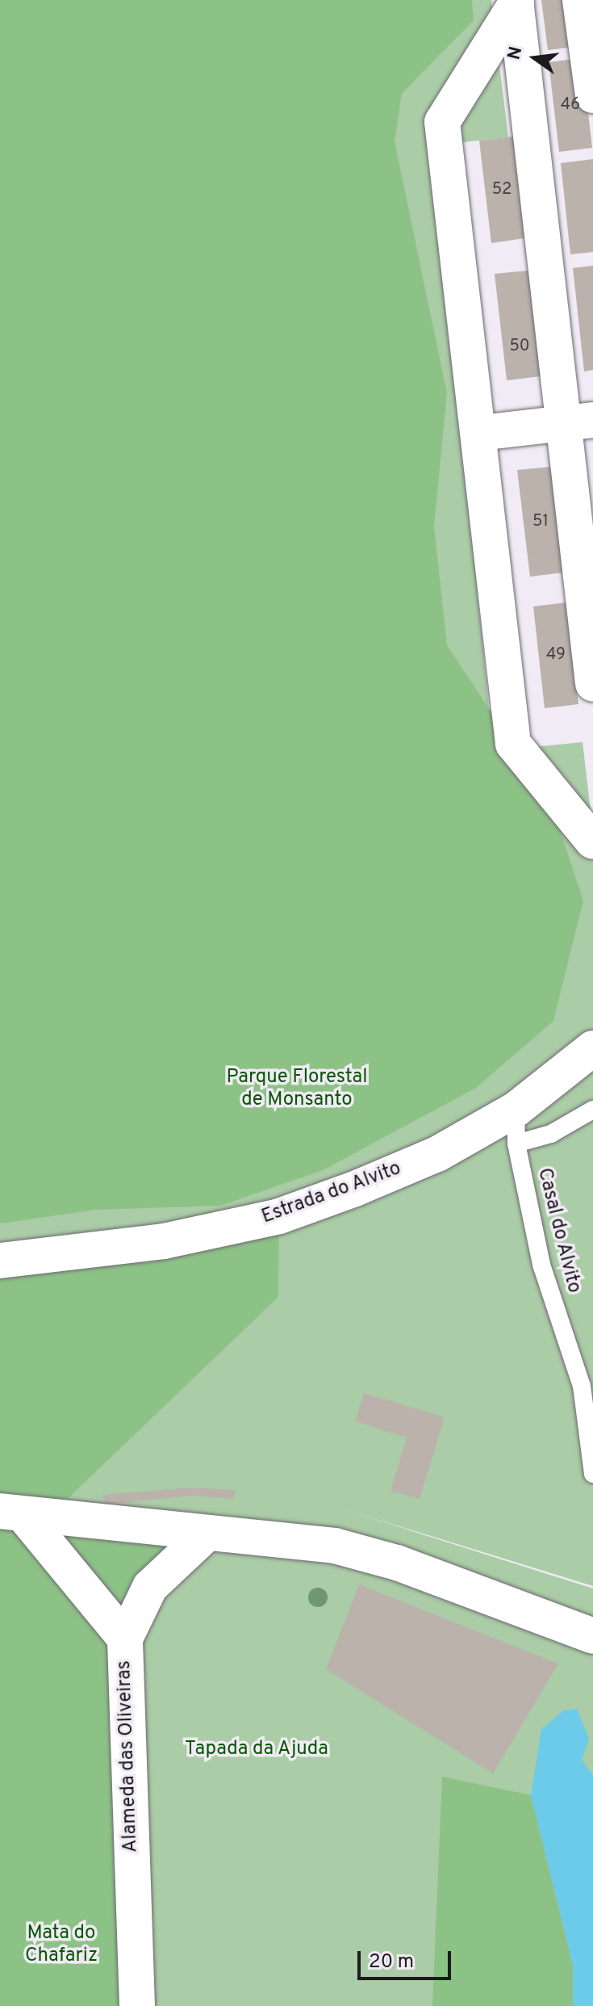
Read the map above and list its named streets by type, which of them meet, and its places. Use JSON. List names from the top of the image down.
{
  "streets": {
    "street": ["Estrada do Alvito", "Alameda das Oliveiras"],
    "lane": ["Casal do Alvito"]
  },
  "crossings": [
    ["Estrada do Alvito", "Casal do Alvito"]
  ],
  "parks": ["Parque Florestal de Monsanto", "Tapada da Ajuda", "Mata do Chafariz"],
  "house_numbers": [
    "46",
    "52",
    "50",
    "51",
    "49"
  ],
  "scale_bar": "20 m",
  "north": "left"
}
